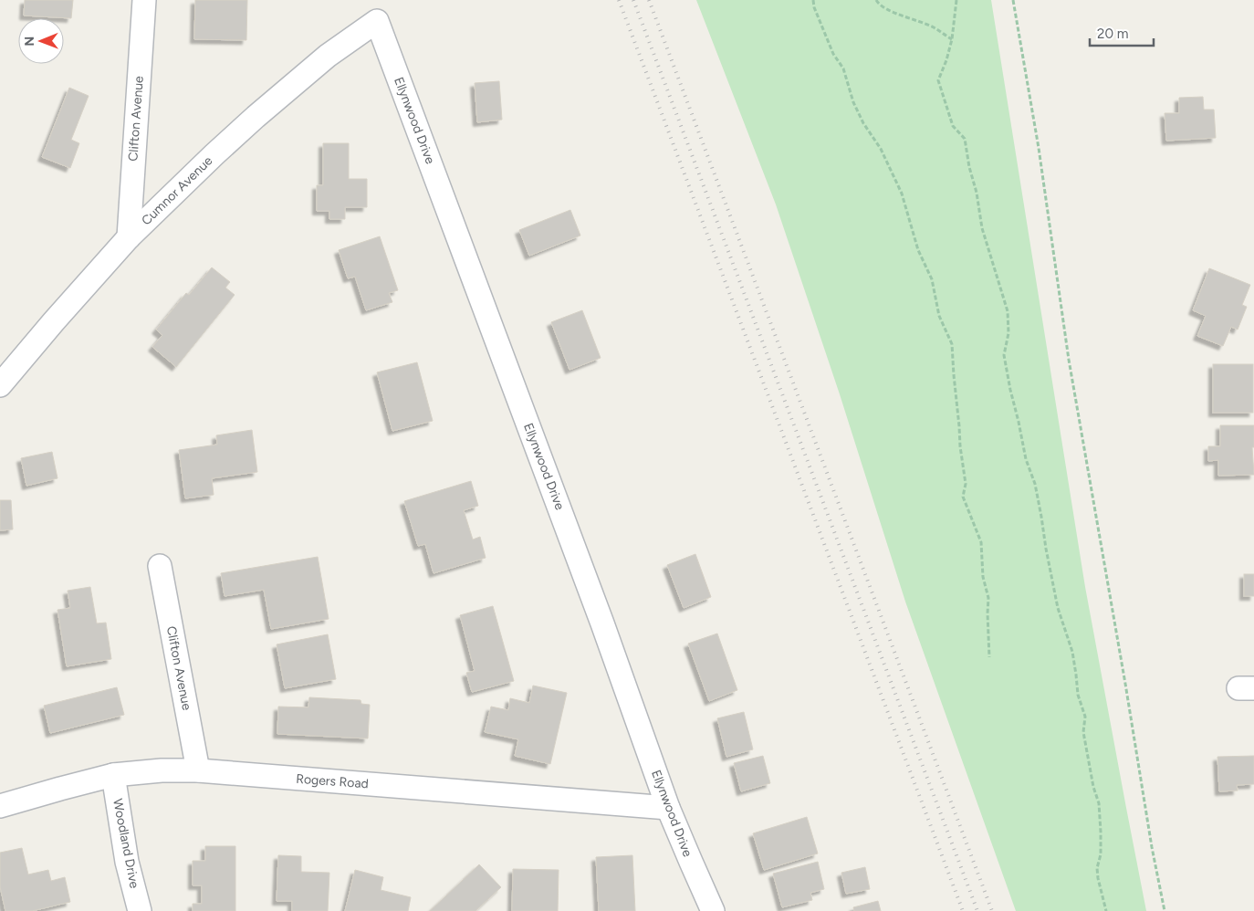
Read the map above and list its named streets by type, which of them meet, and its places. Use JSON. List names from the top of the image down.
{
  "streets": {
    "street": [
      "Clifton Avenue",
      "Ellynwood Drive",
      "Cumnor Avenue",
      "Rogers Road",
      "Woodland Drive"
    ]
  },
  "crossings": [
    ["Clifton Avenue", "Cumnor Avenue"],
    ["Clifton Avenue", "Rogers Road"],
    ["Ellynwood Drive", "Cumnor Avenue"],
    ["Ellynwood Drive", "Rogers Road"],
    ["Rogers Road", "Woodland Drive"]
  ],
  "scale_bar": "20 m",
  "north": "left"
}
